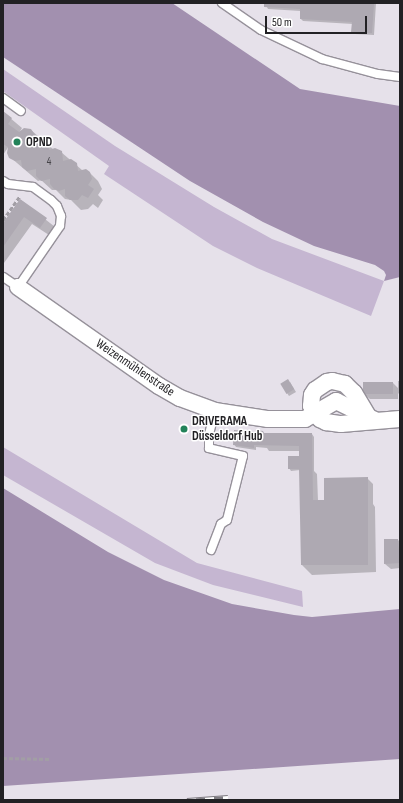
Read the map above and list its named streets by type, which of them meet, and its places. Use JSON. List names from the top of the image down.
{
  "streets": {
    "street": ["Weizenmühlenstraße"]
  },
  "places": ["OPND", "DRIVERAMA Düsseldorf Hub"],
  "house_numbers": ["4"],
  "scale_bar": "50 m"
}
